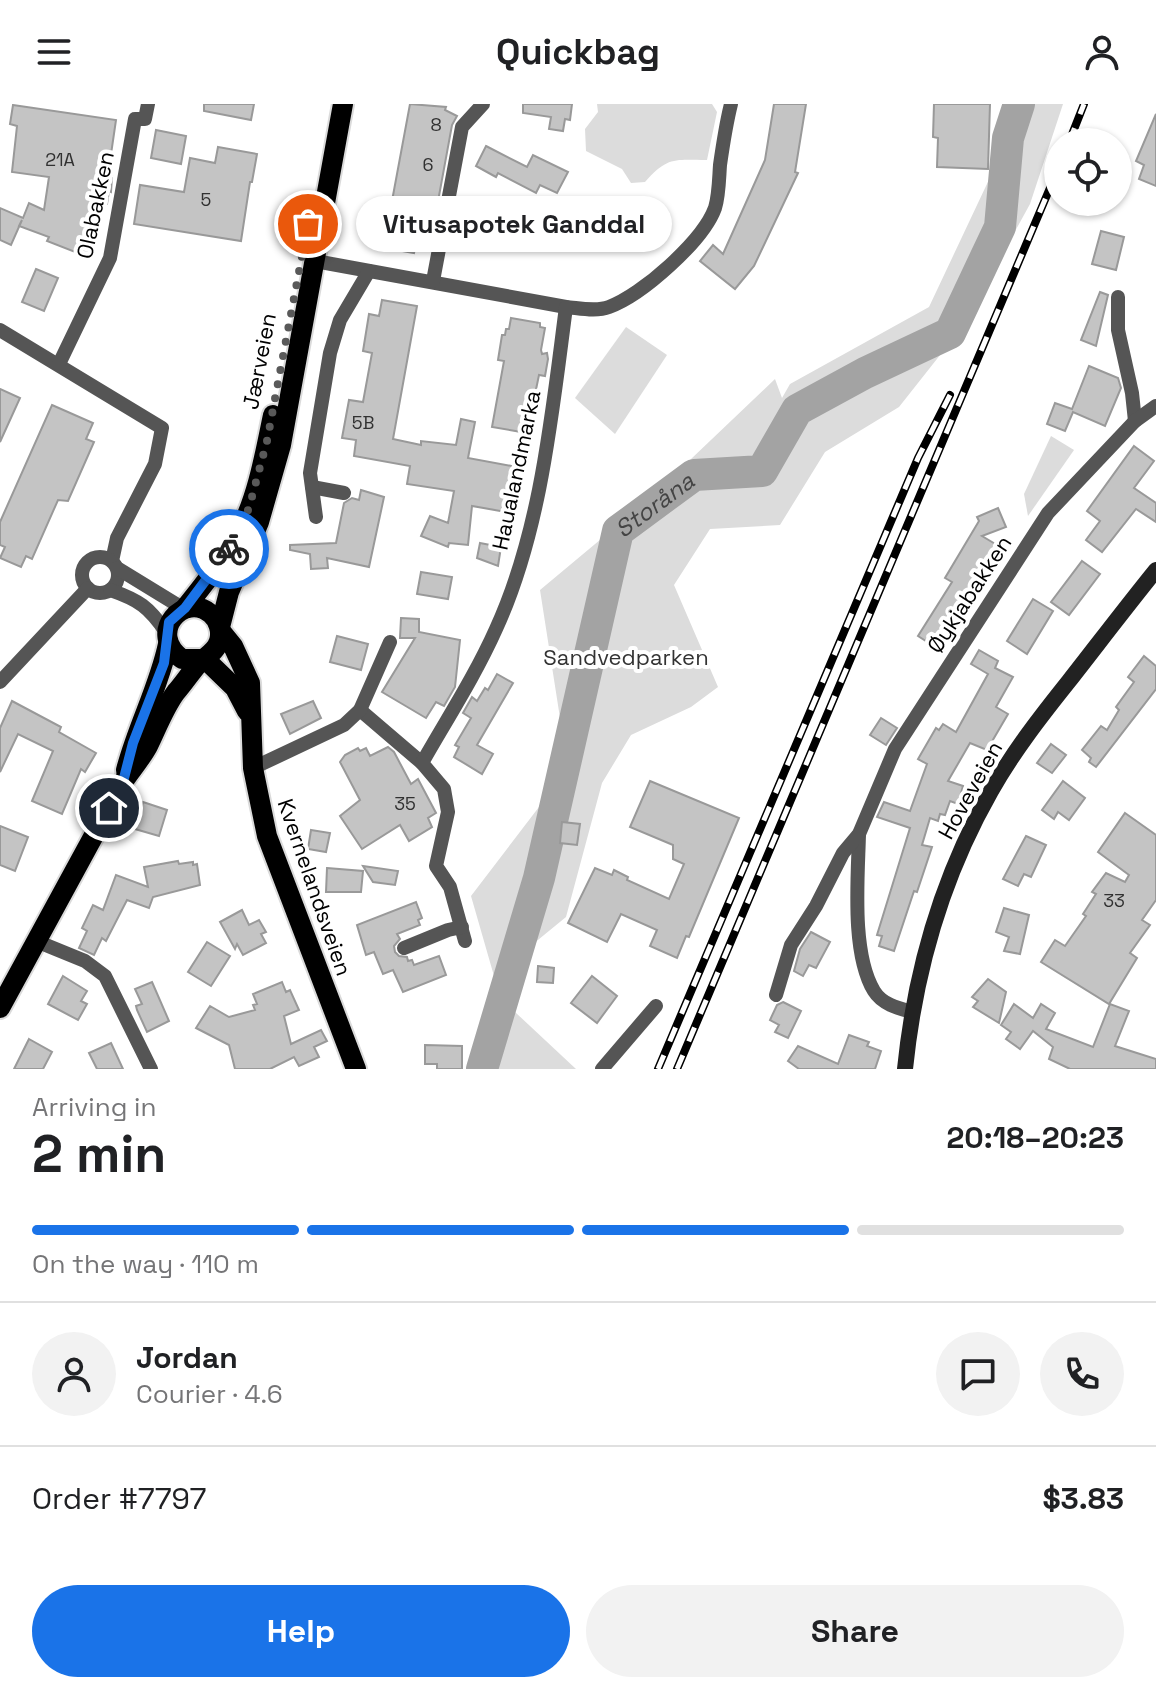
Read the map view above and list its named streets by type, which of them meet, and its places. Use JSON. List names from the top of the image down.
{
  "streets": {
    "main road": ["Jærveien", "Hoveveien", "Kvernelandsveien"],
    "street": ["Olabakken", "Haualandmarka", "Øykjabakken"]
  },
  "crossings": [
    ["Jærveien", "Kvernelandsveien"],
    ["Øykjabakken", "Hoveveien"]
  ],
  "water": ["Storåna"],
  "parks": ["Sandvedparken"],
  "places": ["Vitusapotek Ganddal"],
  "house_numbers": [
    "8",
    "21A",
    "6",
    "5",
    "5B",
    "35",
    "33"
  ],
  "page": {
    "header": "Quickbag",
    "bubble": "Vitusapotek Ganddal",
    "heading": ["2 min", "Arriving in", "20:18–20:23"],
    "panel": [
      "Jordan",
      "Courier · 4.6",
      "Order #7797",
      "$3.83"
    ],
    "bar": "On the way · 110 m",
    "buttons": ["Help", "Share"]
  }
}
